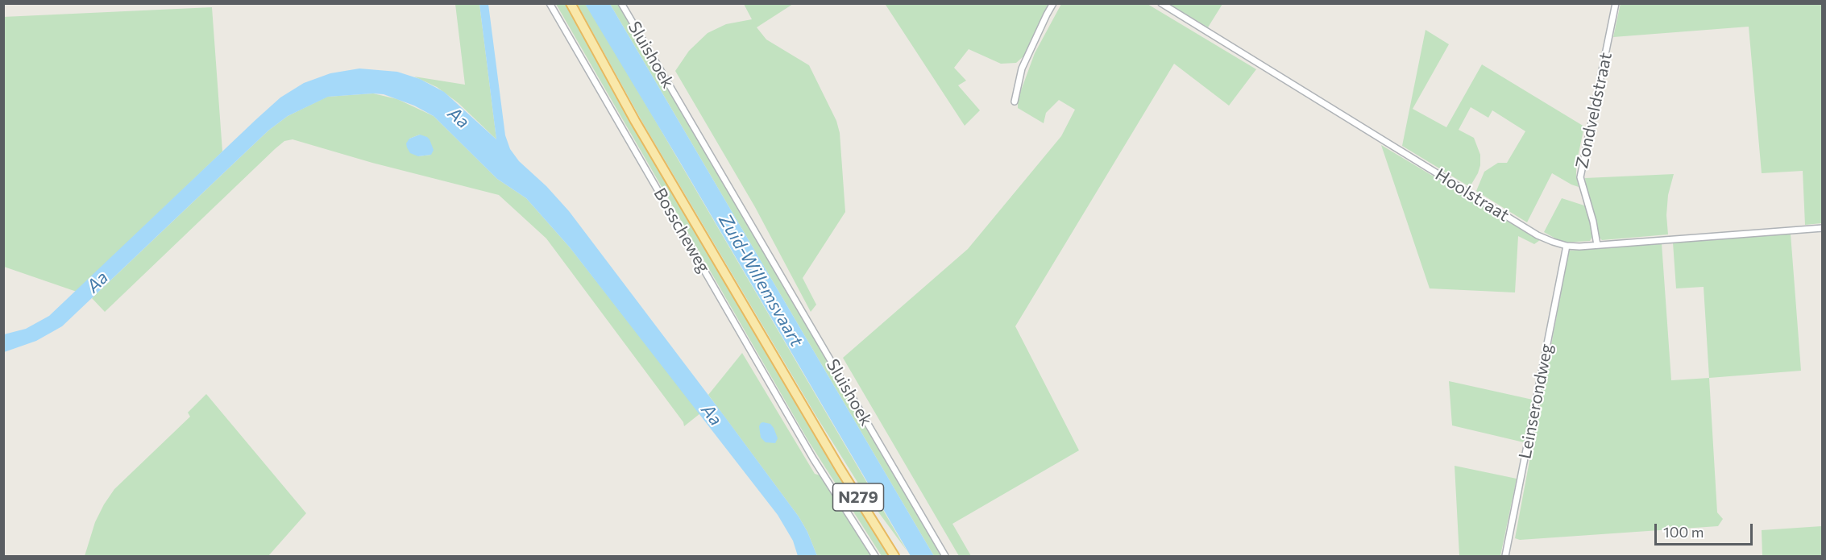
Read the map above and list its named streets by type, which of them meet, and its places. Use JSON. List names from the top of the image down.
{
  "streets": {
    "main road": ["Bosscheweg", "N279"],
    "street": [
      "Sluishoek",
      "Zondveldstraat",
      "Hoolstraat",
      "Leinserondweg"
    ]
  },
  "crossings": [
    ["Zondveldstraat", "Hoolstraat"],
    ["Hoolstraat", "Leinserondweg"]
  ],
  "water": ["Aa", "Zuid-Willemsvaart"],
  "scale_bar": "100 m"
}
